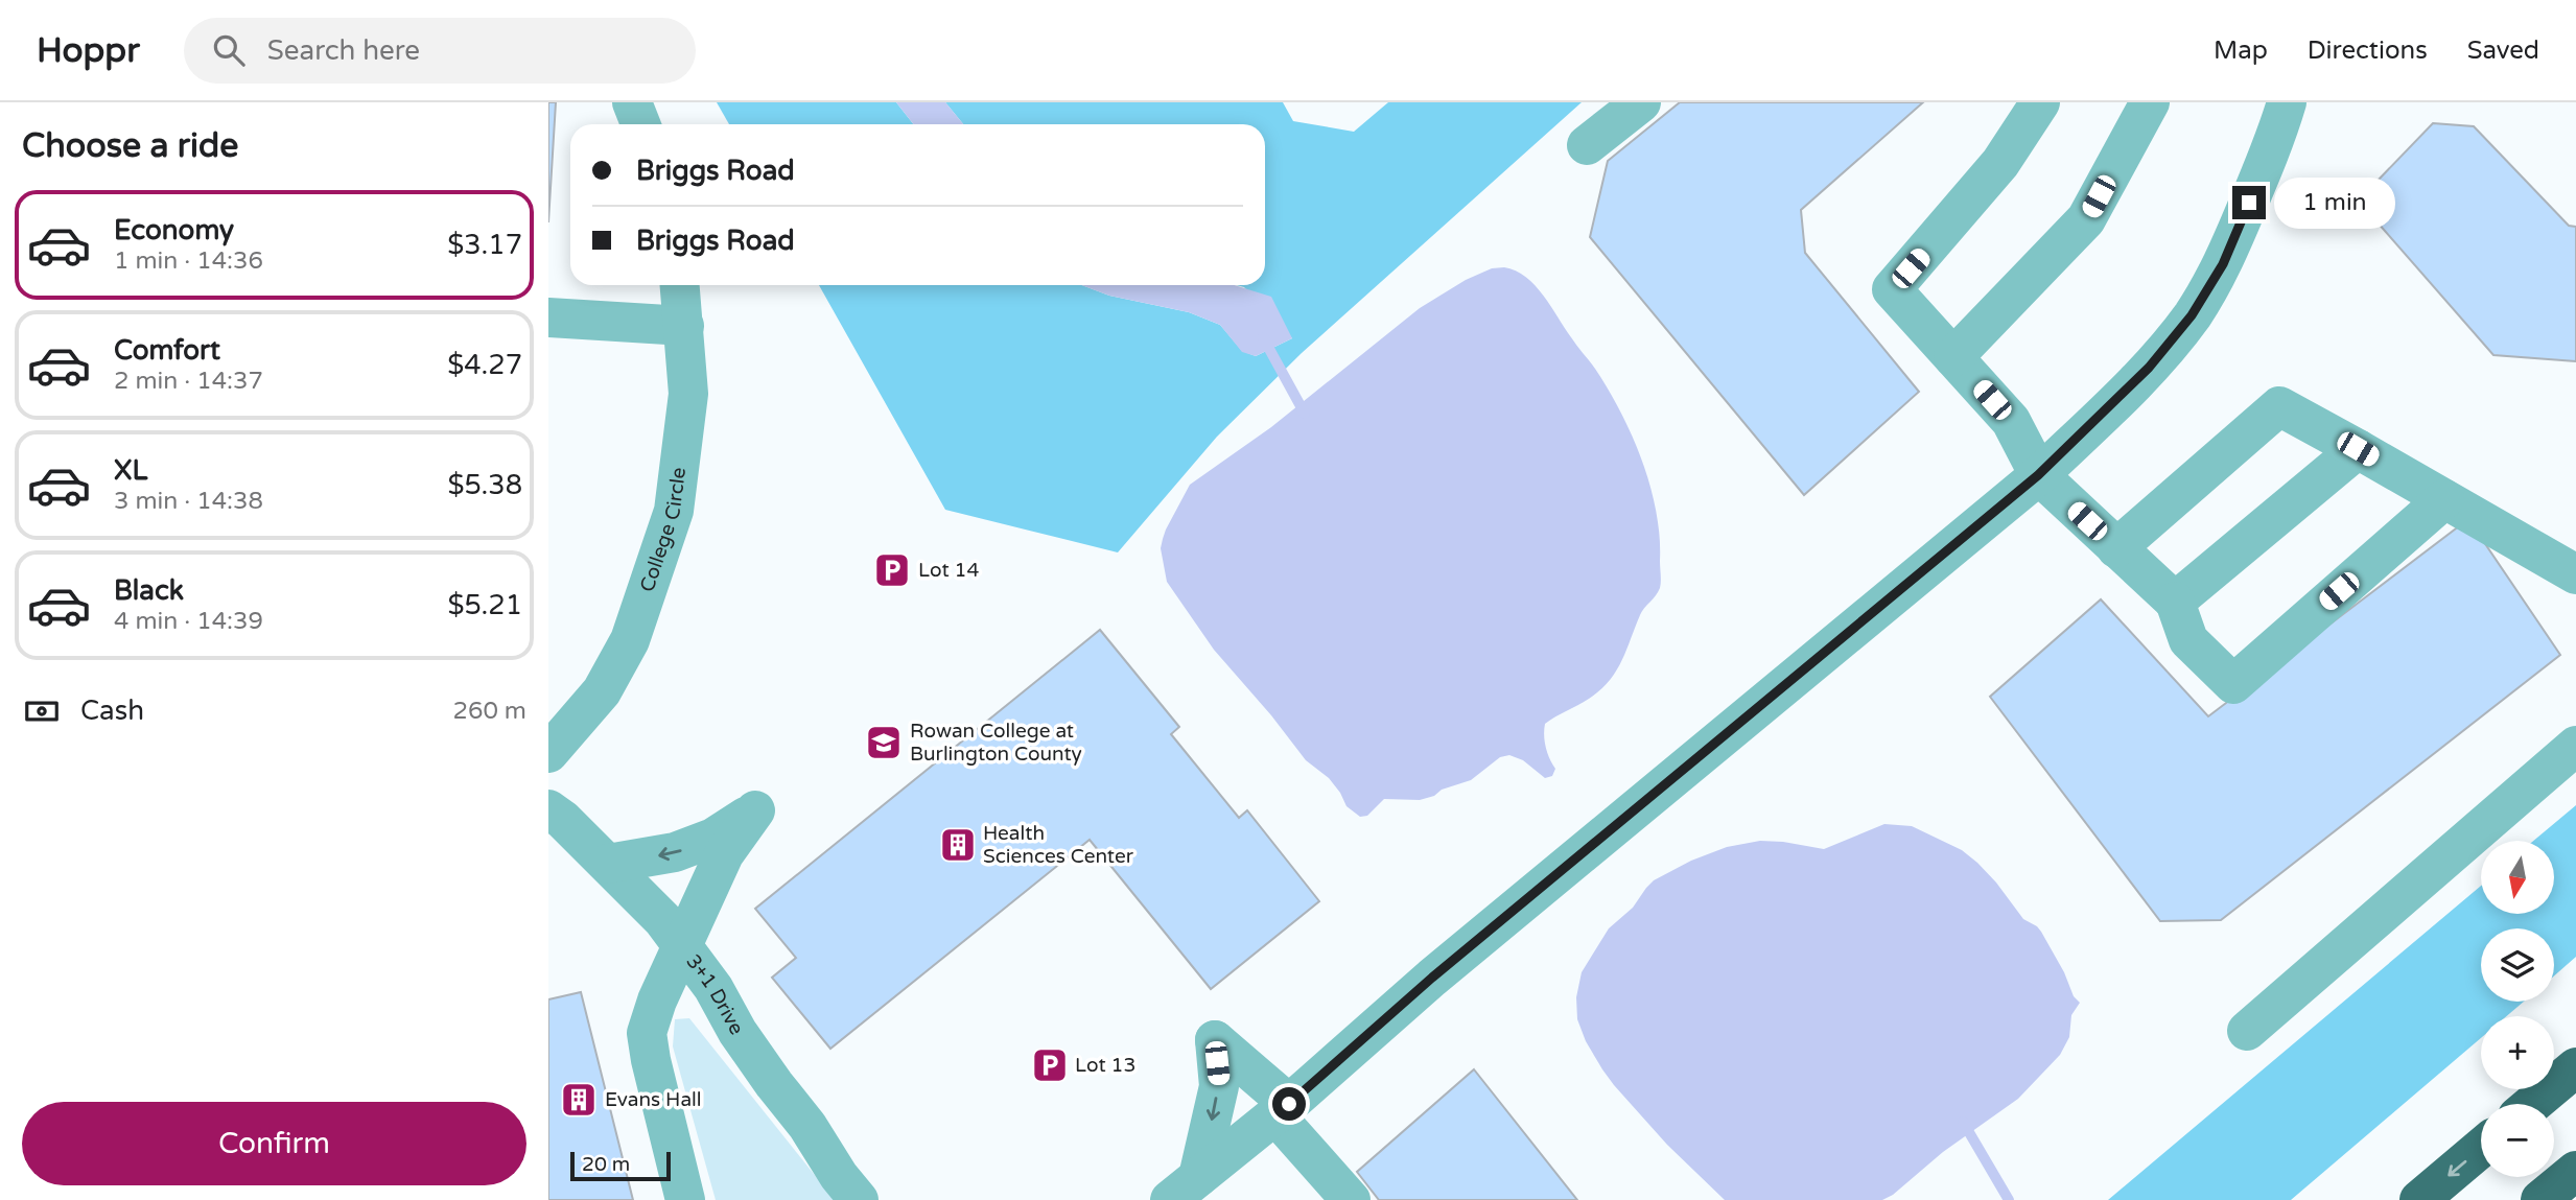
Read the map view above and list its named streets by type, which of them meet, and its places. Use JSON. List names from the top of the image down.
{
  "streets": {
    "street": ["College Circle", "3+1 Drive"]
  },
  "places": {
    "parking": ["Lot 14", "Lot 13"],
    "school or university": ["Rowan College at Burlington County"],
    "building": ["Health Sciences Center", "Evans Hall"]
  },
  "scale_bar": "20 m",
  "north": "bottom",
  "page": {
    "header": "Hoppr",
    "search": "Search here",
    "nav": ["Map", "Directions", "Saved"],
    "heading": "Choose a ride",
    "banner": ["Briggs Road", "Briggs Road"],
    "bubble": "1 min",
    "list": [
      {
        "name": "Economy",
        "note": "1 min · 14:36",
        "value": "$3.17"
      },
      {
        "name": "Comfort",
        "note": "2 min · 14:37",
        "value": "$4.27"
      },
      {
        "name": "XL",
        "note": "3 min · 14:38",
        "value": "$5.38"
      },
      {
        "name": "Black",
        "note": "4 min · 14:39",
        "value": "$5.21"
      }
    ],
    "pay": ["Cash", "260 m"],
    "map_buttons": ["+", "−"],
    "buttons": "Confirm",
    "scale": "20 m"
  }
}
